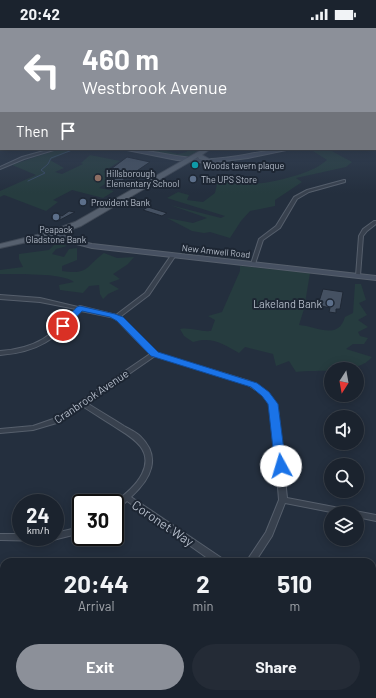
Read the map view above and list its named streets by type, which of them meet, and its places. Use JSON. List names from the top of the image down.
{
  "streets": {
    "street": ["New Amwell Road", "Cranbrook Avenue", "Coronet Way"]
  },
  "places": [
    "Woods tavern plaque",
    "Hillsborough Elementary School",
    "The UPS Store",
    "Provident Bank",
    "Peapack Gladstone Bank",
    "Lakeland Bank"
  ],
  "north": "bottom",
  "page": {
    "status": "20:42",
    "turn": ["460 m", "Westbrook Avenue"],
    "then": "Then",
    "speed": "24 km/h",
    "limit": "30",
    "eta": [
      "20:44",
      "Arrival",
      "2",
      "min",
      "510",
      "m"
    ],
    "buttons": ["Exit", "Share"]
  }
}
